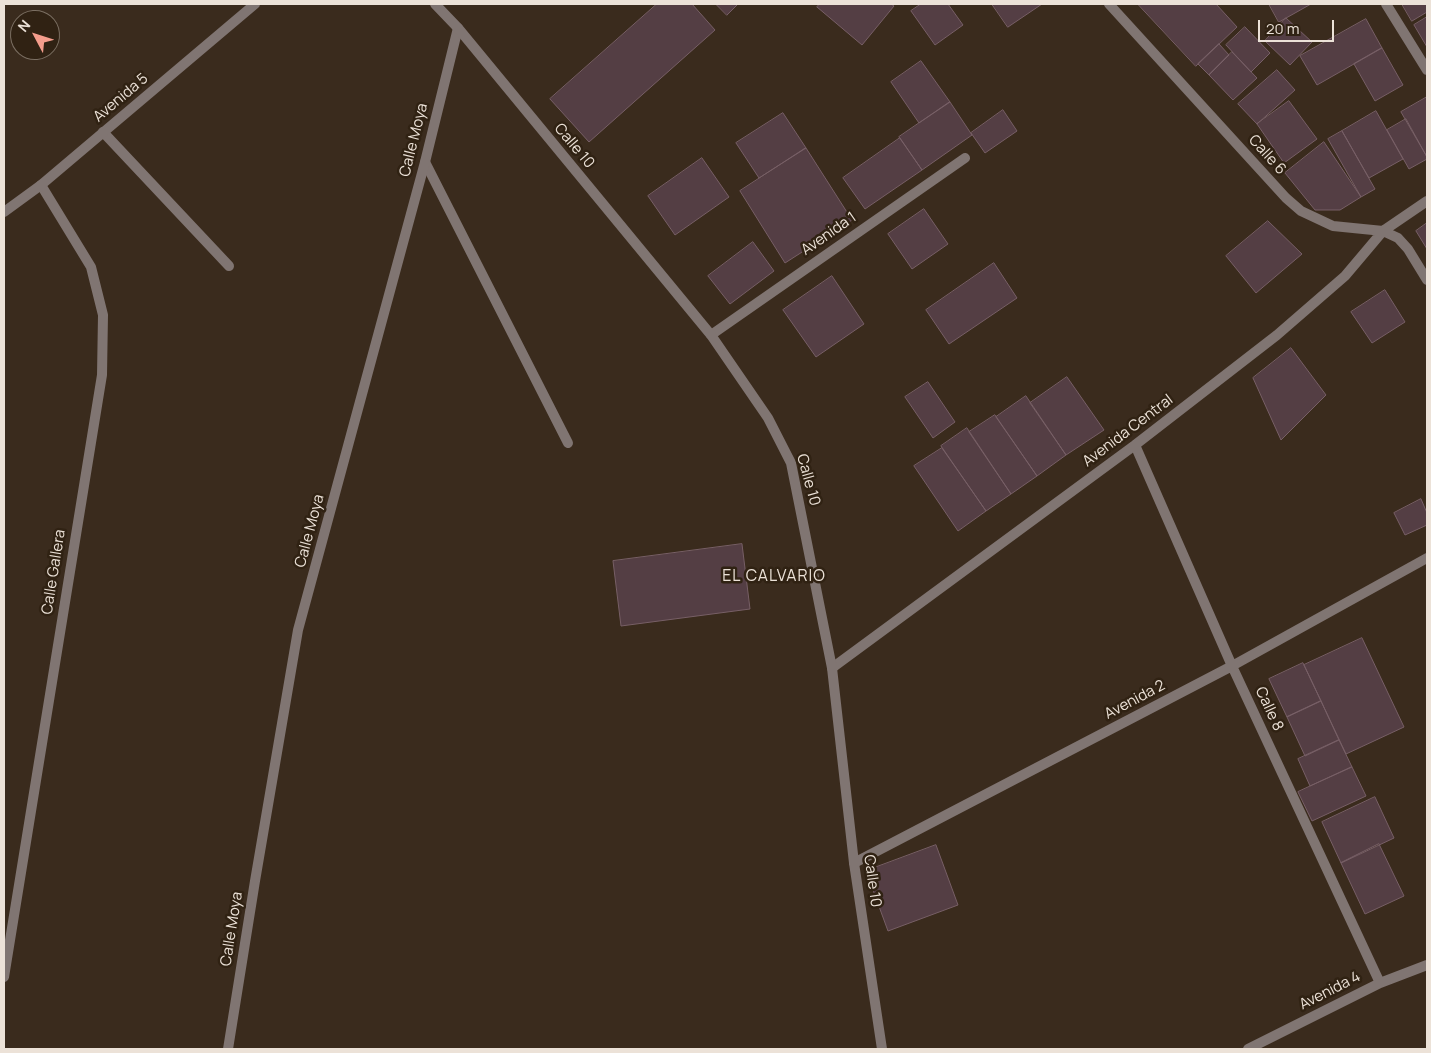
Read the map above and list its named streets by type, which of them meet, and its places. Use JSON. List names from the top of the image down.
{
  "streets": {
    "street": [
      "Avenida 5",
      "Calle Moya",
      "Calle 10",
      "Calle 6",
      "Avenida 1",
      "Avenida Central",
      "Calle Gallera",
      "Avenida 2",
      "Calle 8",
      "Avenida 4"
    ]
  },
  "crossings": [
    ["Avenida 5", "Calle Gallera"],
    ["Calle Moya", "Calle 10"],
    ["Calle 10", "Avenida 1"],
    ["Calle 10", "Avenida Central"],
    ["Calle 10", "Avenida 2"],
    ["Calle 6", "Avenida Central"],
    ["Avenida Central", "Calle 8"],
    ["Avenida 2", "Calle 8"],
    ["Calle 8", "Avenida 4"]
  ],
  "districts": ["EL CALVARIO"],
  "scale_bar": "20 m",
  "north": "top left"
}
